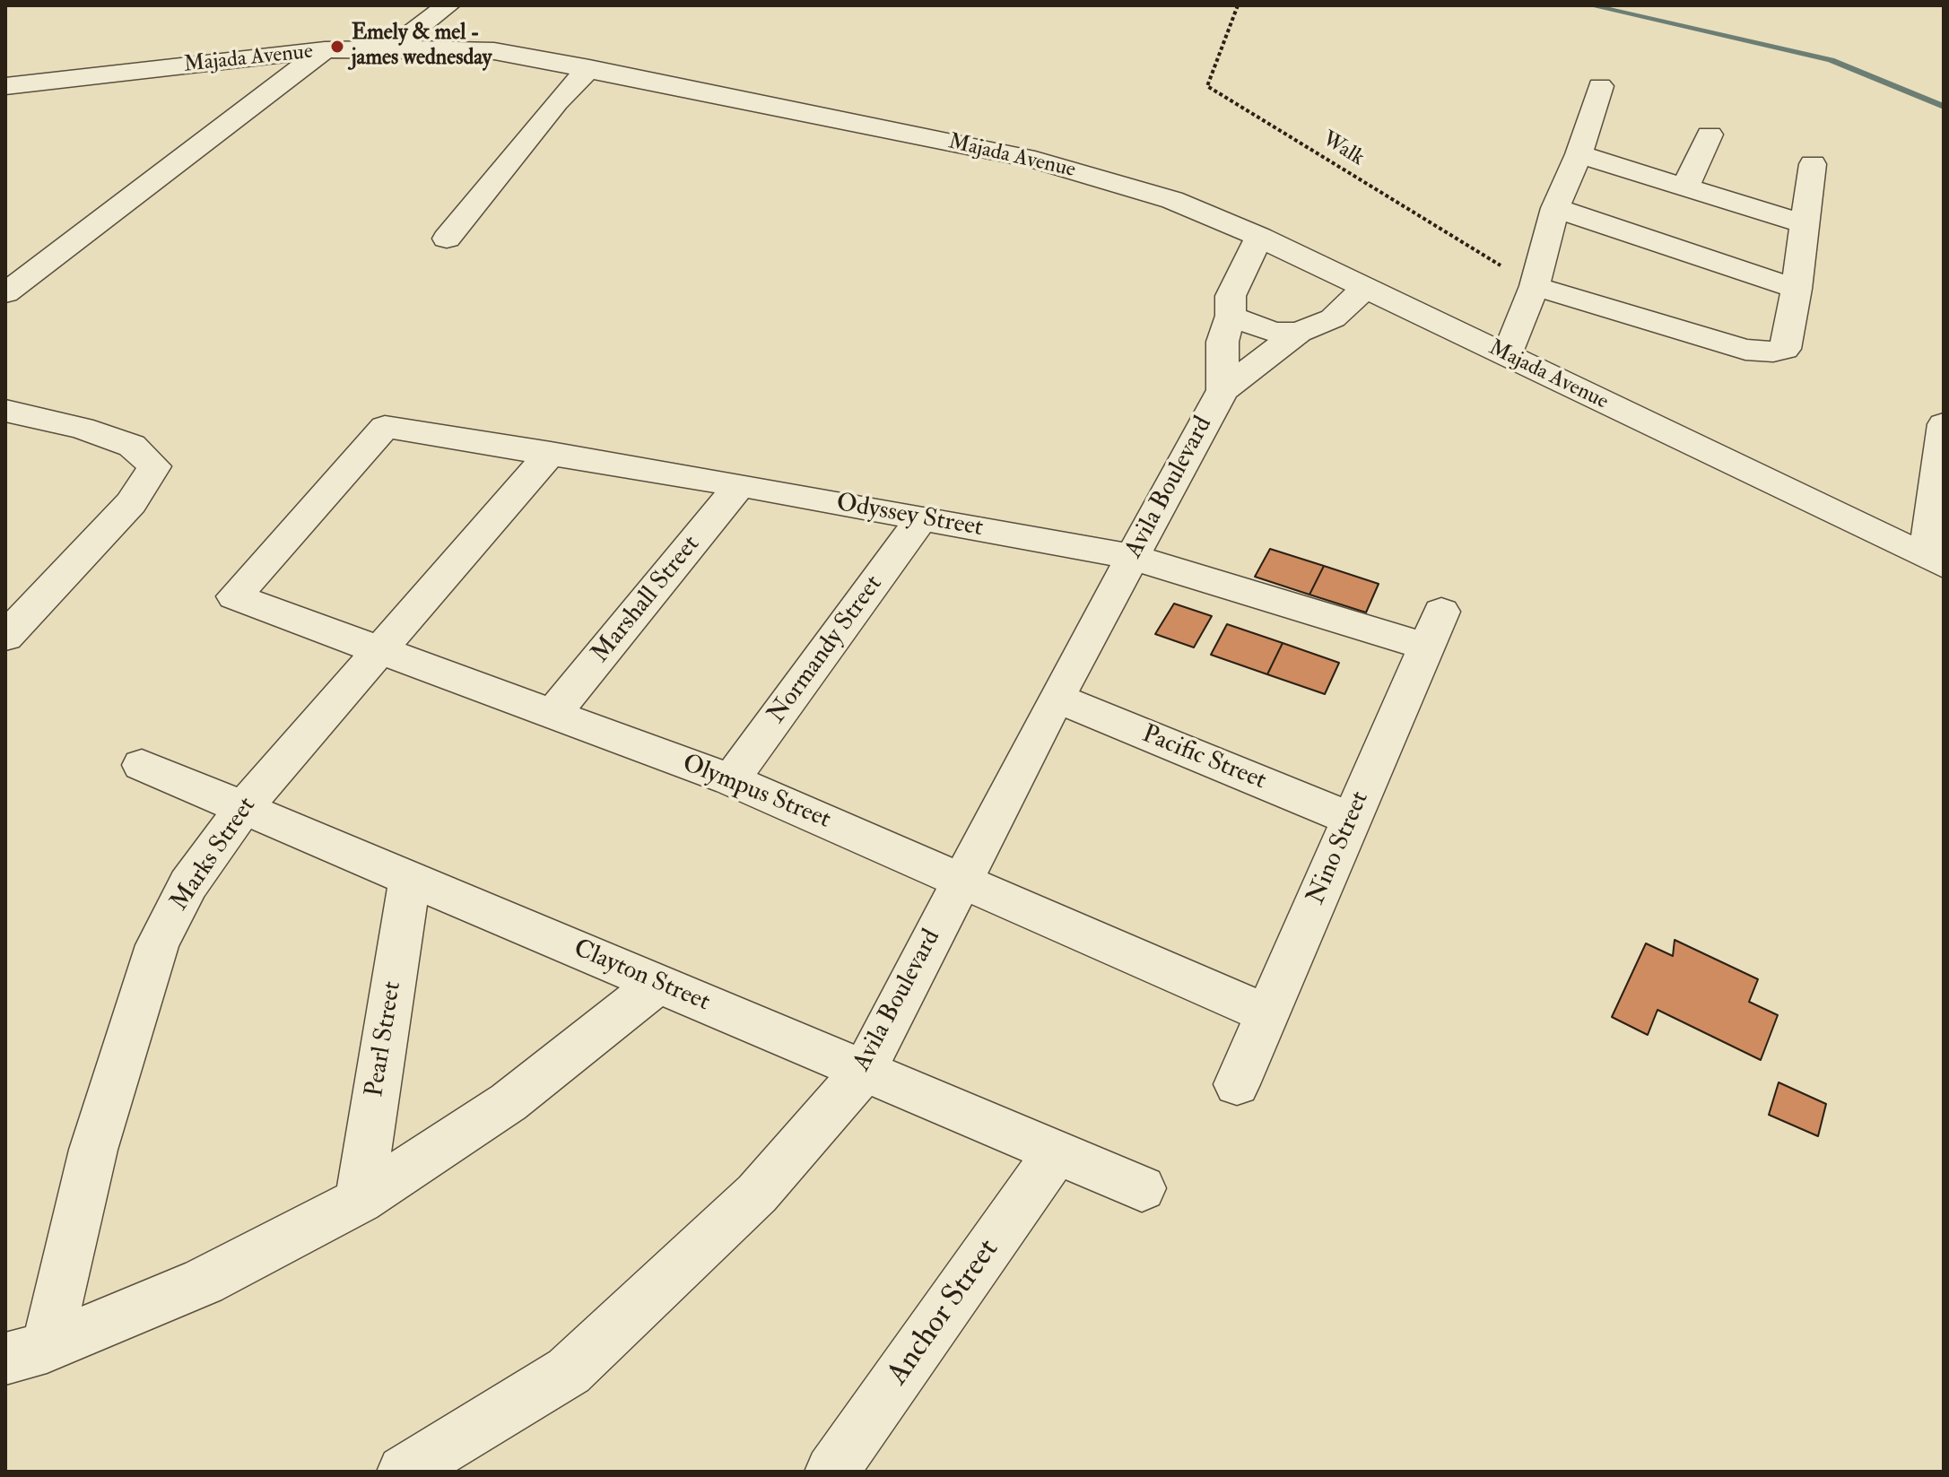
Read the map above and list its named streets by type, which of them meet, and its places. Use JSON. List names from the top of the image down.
{
  "streets": {
    "street": [
      "Majada Avenue",
      "Avila Boulevard",
      "Odyssey Street",
      "Marshall Street",
      "Normandy Street",
      "Pacific Street",
      "Olympus Street",
      "Nino Street",
      "Marks Street",
      "Clayton Street",
      "Pearl Street",
      "Anchor Street"
    ],
    "path": ["Walk"]
  },
  "crossings": [
    ["Avila Boulevard", "Odyssey Street"],
    ["Avila Boulevard", "Pacific Street"],
    ["Avila Boulevard", "Olympus Street"],
    ["Avila Boulevard", "Clayton Street"],
    ["Odyssey Street", "Marshall Street"],
    ["Odyssey Street", "Normandy Street"],
    ["Odyssey Street", "Olympus Street"],
    ["Odyssey Street", "Nino Street"],
    ["Odyssey Street", "Marks Street"],
    ["Marshall Street", "Olympus Street"],
    ["Normandy Street", "Olympus Street"],
    ["Pacific Street", "Nino Street"],
    ["Olympus Street", "Nino Street"],
    ["Olympus Street", "Marks Street"],
    ["Marks Street", "Clayton Street"],
    ["Clayton Street", "Pearl Street"],
    ["Clayton Street", "Anchor Street"]
  ],
  "places": ["Emely & mel - james wednesday"]
}
